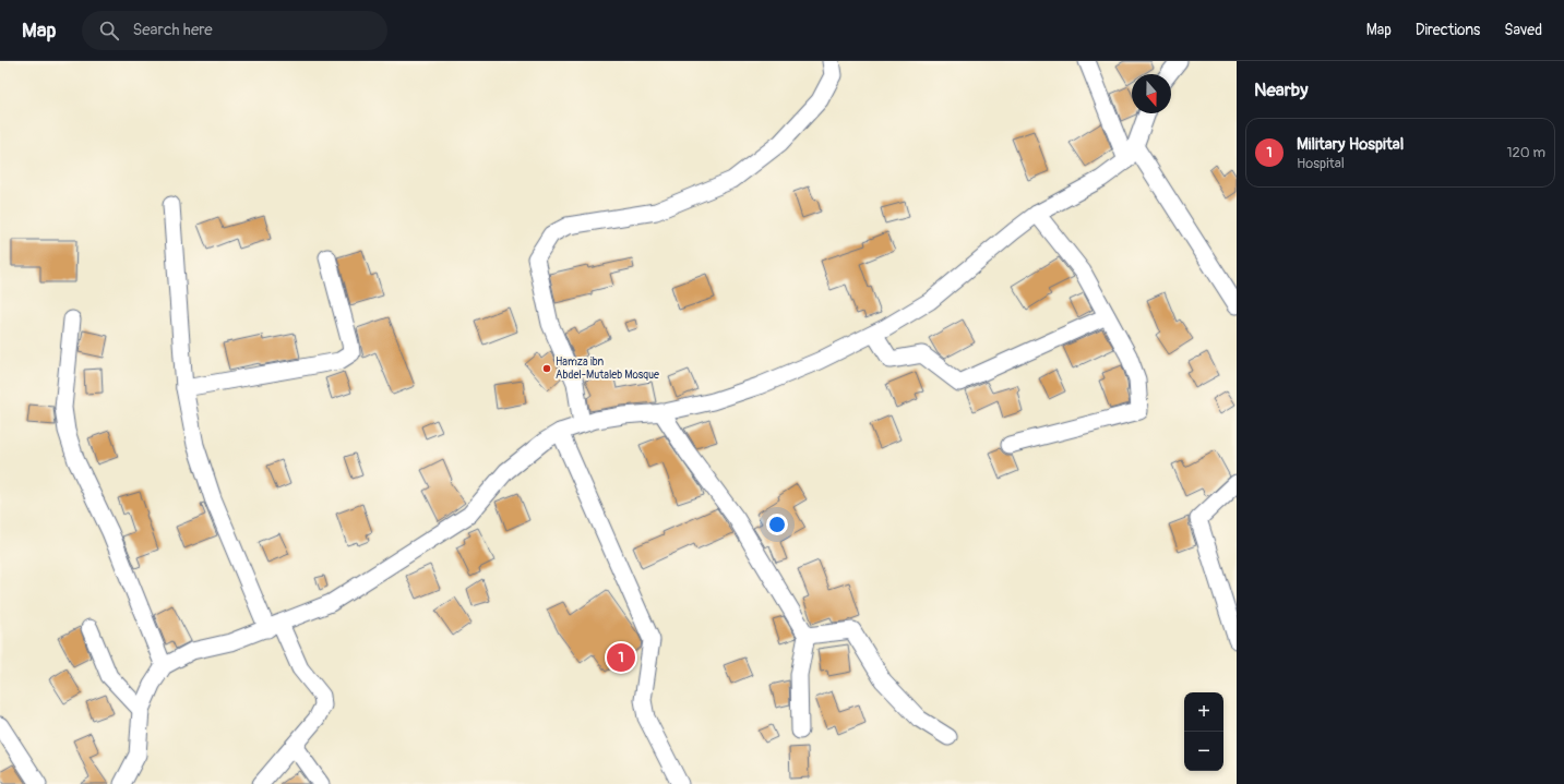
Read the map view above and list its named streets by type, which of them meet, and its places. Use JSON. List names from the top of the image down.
{
  "places": ["Hamza ibn Abdel-Mutaleb Mosque"],
  "north": "bottom",
  "page": {
    "header": "Map",
    "search": "Search here",
    "nav": ["Map", "Directions", "Saved"],
    "heading": "Nearby",
    "list": [
      {
        "mark": "1",
        "name": "Military Hospital",
        "note": "Hospital",
        "value": "120 m"
      }
    ],
    "pins": "1",
    "map_buttons": ["+", "−"]
  }
}
